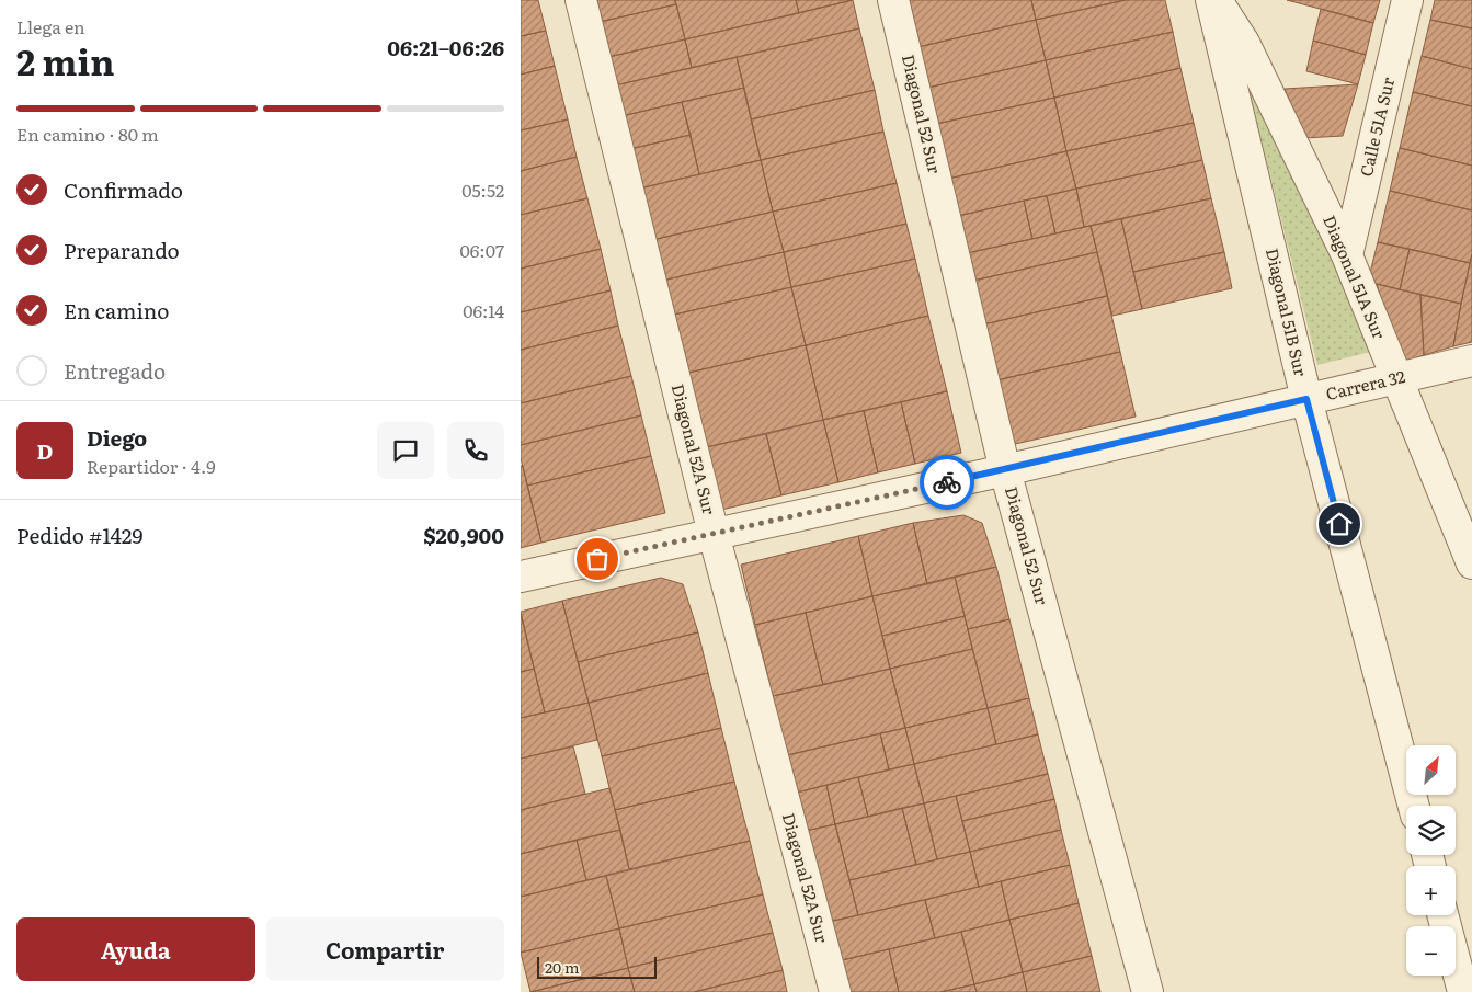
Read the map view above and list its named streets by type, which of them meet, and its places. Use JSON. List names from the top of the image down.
{
  "streets": {
    "street": [
      "Diagonal 52 Sur",
      "Calle 51A Sur",
      "Diagonal 51A Sur",
      "Diagonal 51B Sur",
      "Carrera 32",
      "Diagonal 52A Sur"
    ]
  },
  "crossings": [
    ["Diagonal 52 Sur", "Carrera 32"],
    ["Calle 51A Sur", "Diagonal 51A Sur"],
    ["Diagonal 51A Sur", "Carrera 32"],
    ["Diagonal 51B Sur", "Carrera 32"],
    ["Carrera 32", "Diagonal 52A Sur"]
  ],
  "scale_bar": "20 m",
  "north": "top right",
  "page": {
    "heading": ["2 min", "Llega en", "06:21–06:26"],
    "panel": [
      "Diego",
      "Repartidor · 4.9",
      "Pedido #1429",
      "$20,900"
    ],
    "bar": "En camino · 80 m",
    "list": [
      ["Confirmado", "05:52"],
      ["Preparando", "06:07"],
      ["En camino", "06:14"],
      "Entregado"
    ],
    "round": "D",
    "map_buttons": ["+", "−"],
    "buttons": ["Ayuda", "Compartir"],
    "scale": "20 m"
  }
}
